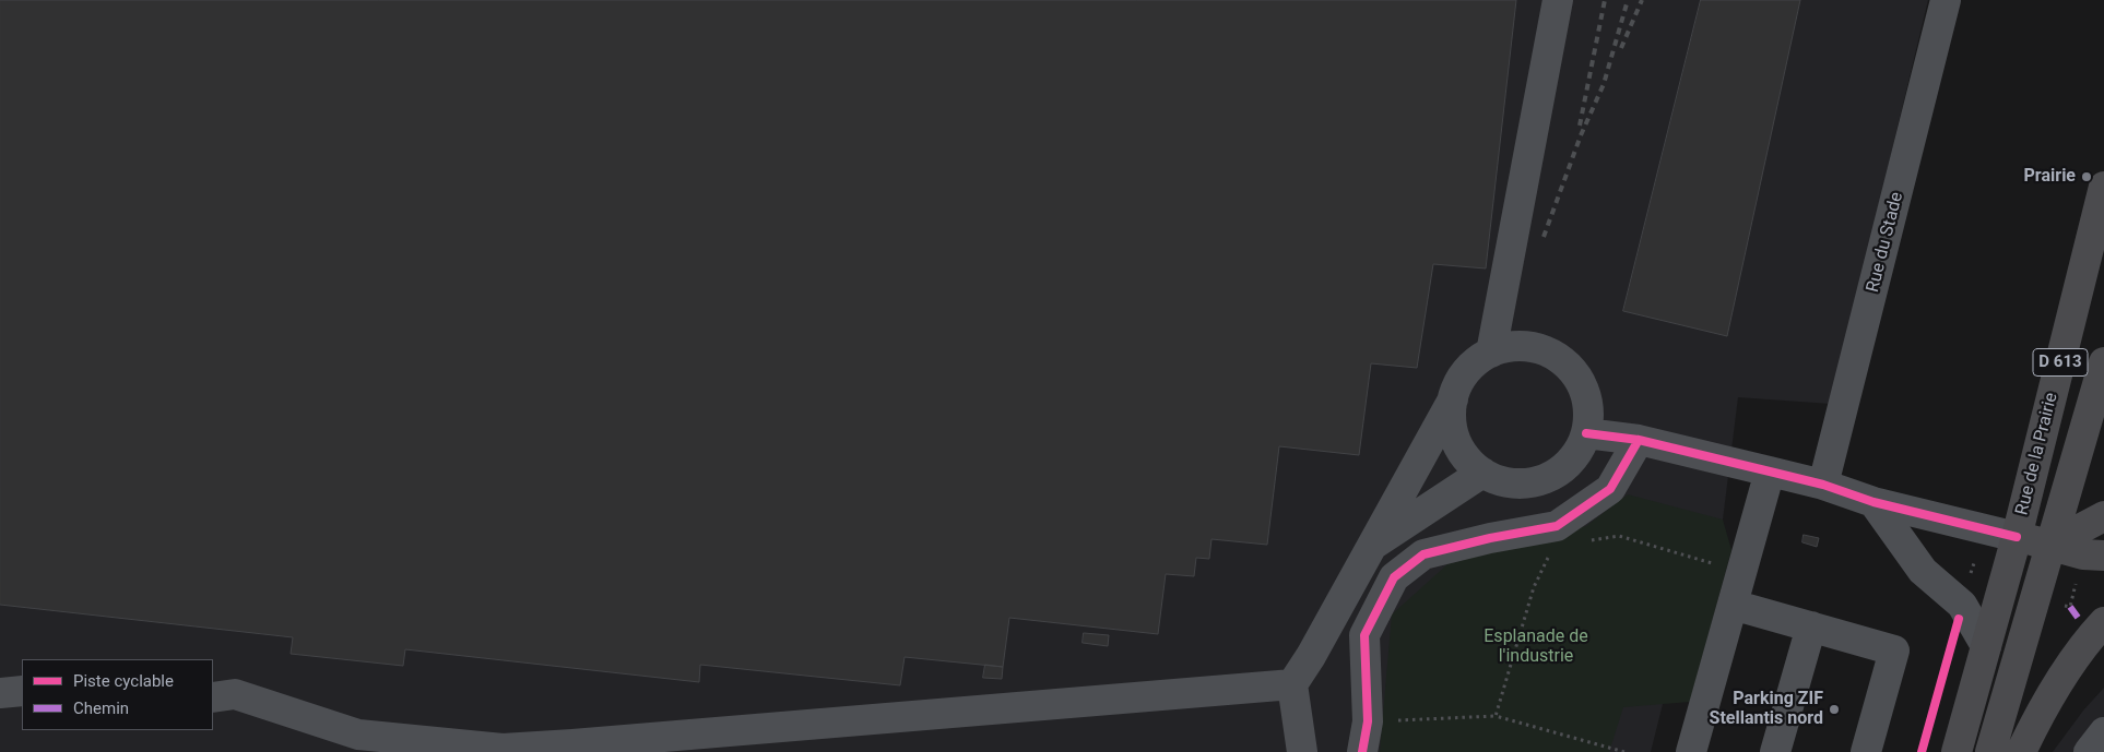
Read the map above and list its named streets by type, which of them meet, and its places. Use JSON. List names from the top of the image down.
{
  "streets": {
    "main road": ["D 613", "Rue de la Prairie"],
    "street": ["Rue du Stade"]
  },
  "parks": ["Esplanade de l'industrie"],
  "places": ["Prairie", "Parking ZIF Stellantis nord"],
  "legend": ["Piste cyclable", "Chemin"]
}
